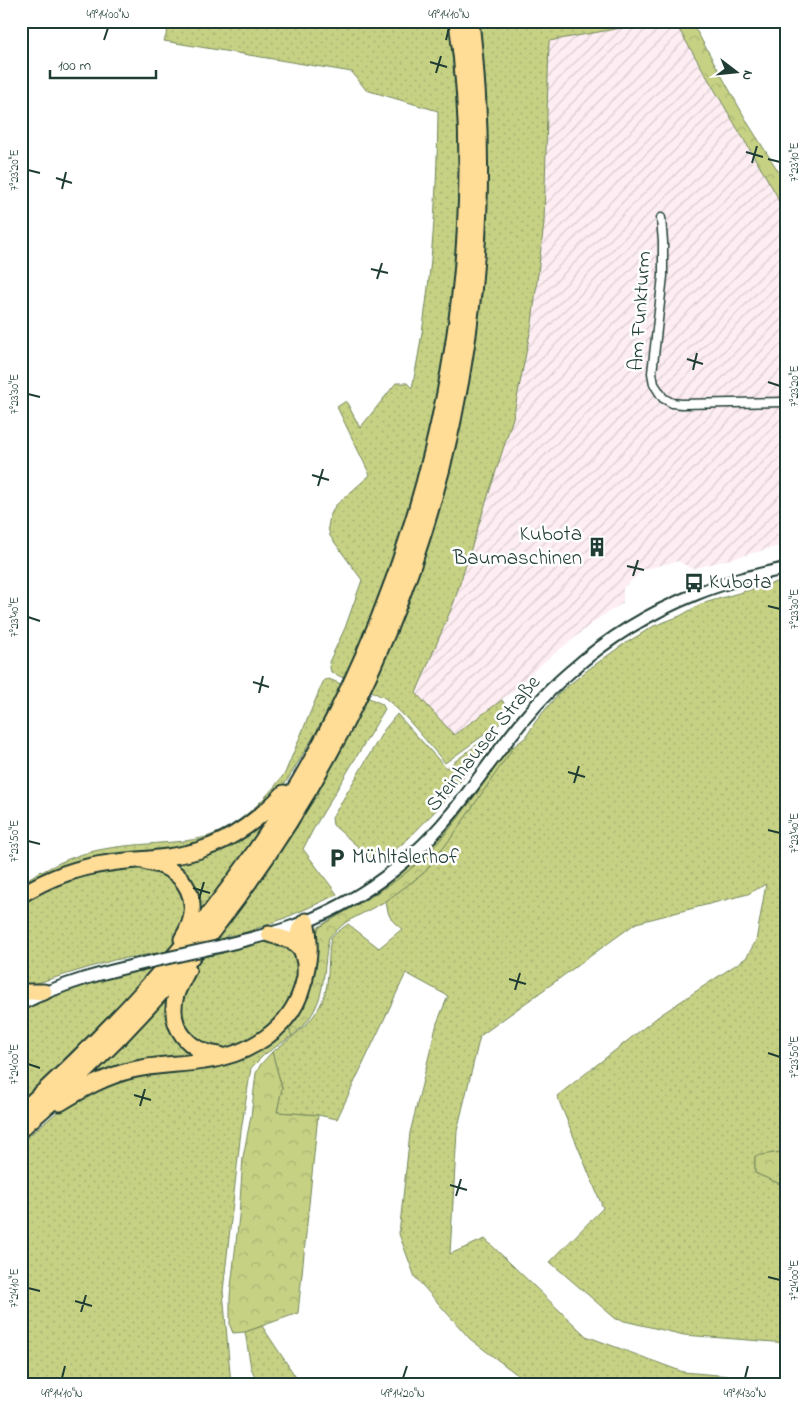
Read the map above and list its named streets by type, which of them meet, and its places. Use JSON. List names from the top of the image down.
{
  "streets": {
    "main road": ["Steinhauser Straße"],
    "street": ["Am Funkturm"]
  },
  "places": {
    "building": ["Kubota Baumaschinen"],
    "bus stop": ["Kubota"],
    "parking": ["Mühltalerhof"]
  },
  "scale_bar": "100 m",
  "north": "right",
  "coordinates": [
    "49°14'00\"N",
    "49°14'10\"N",
    "7°23'10\"E",
    "7°23'20\"E",
    "7°23'30\"E",
    "7°23'40\"E",
    "7°23'50\"E",
    "7°24'00\"E",
    "7°24'10\"E",
    "49°14'20\"N",
    "49°14'30\"N"
  ]
}
